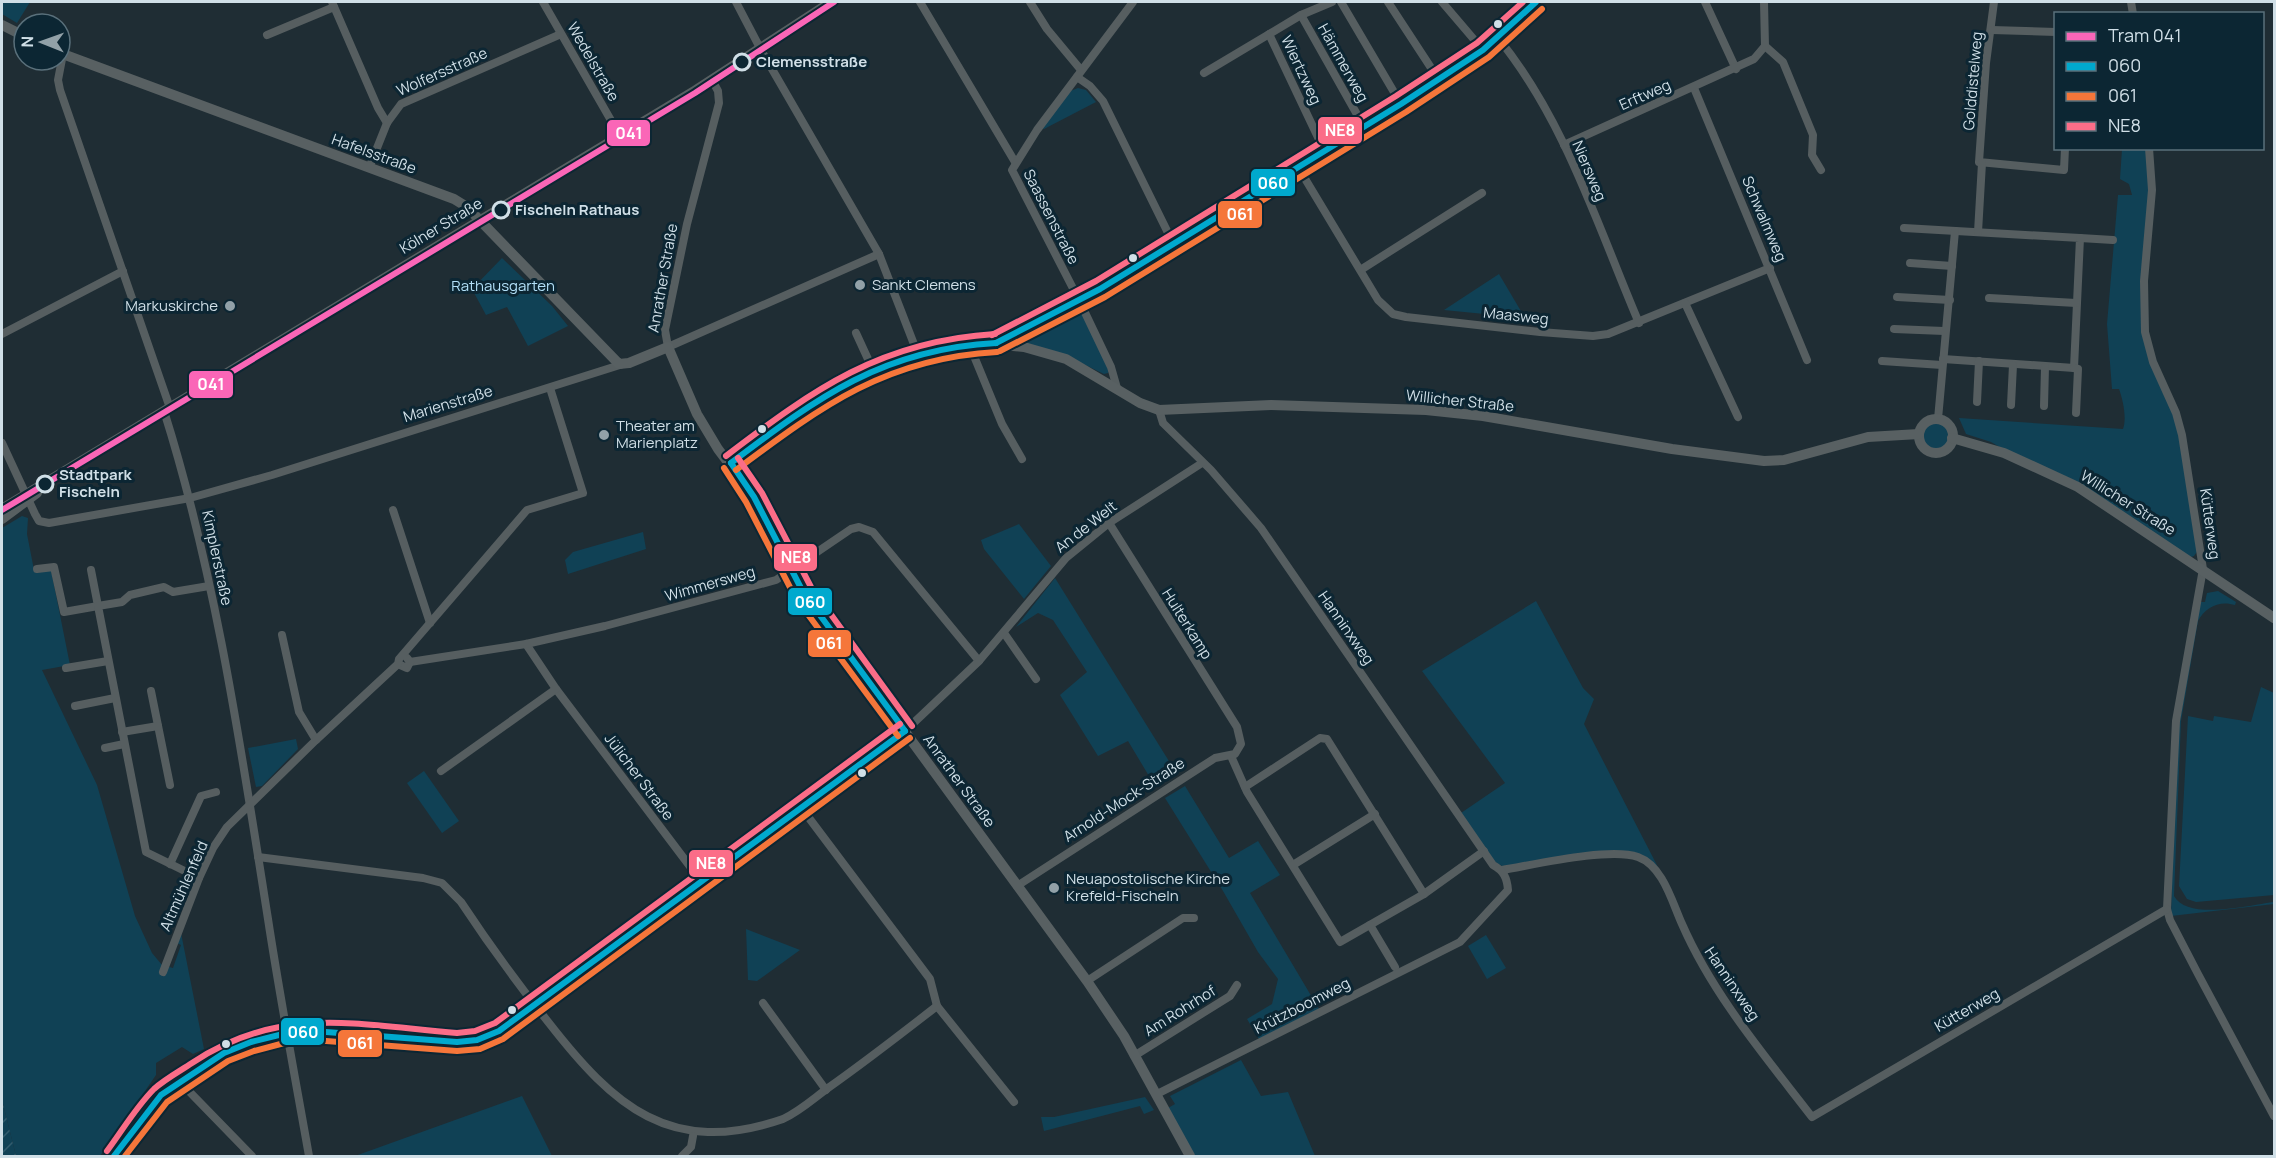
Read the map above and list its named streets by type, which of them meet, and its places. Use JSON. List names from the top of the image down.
{
  "streets": {
    "main road": [
      "Hafelsstraße",
      "Kölner Straße",
      "Anrather Straße",
      "Willicher Straße",
      "Marienstraße"
    ],
    "street": [
      "Wedelstraße",
      "Hämmerweg",
      "Wiertzweg",
      "Wolfersstraße",
      "Golddistelweg",
      "Erftweg",
      "Niersweg",
      "Saassenstraße",
      "Schwalmweg",
      "Maasweg",
      "Kütterweg",
      "An de Welt",
      "Kimplerstraße",
      "Wimmersweg",
      "Hulterkamp",
      "Hanninxweg",
      "Jülicher Straße",
      "Arnold-Mock-Straße",
      "Altmühlenfeld",
      "Krützboomweg",
      "Am Rohrhof"
    ]
  },
  "crossings": [
    ["Wedelstraße", "Wolfersstraße"],
    ["Wedelstraße", "Kölner Straße"],
    ["Wolfersstraße", "Hafelsstraße"],
    ["Erftweg", "Niersweg"],
    ["Erftweg", "Schwalmweg"],
    ["Hafelsstraße", "Kölner Straße"],
    ["Hafelsstraße", "Marienstraße"],
    ["Niersweg", "Maasweg"],
    ["Saassenstraße", "Willicher Straße"],
    ["Schwalmweg", "Maasweg"],
    ["Kölner Straße", "Anrather Straße"],
    ["Kölner Straße", "Marienstraße"],
    ["Kölner Straße", "Kimplerstraße"],
    ["Anrather Straße", "Willicher Straße"],
    ["Anrather Straße", "Marienstraße"],
    ["Anrather Straße", "An de Welt"],
    ["Anrather Straße", "Wimmersweg"],
    ["Anrather Straße", "Arnold-Mock-Straße"],
    ["Anrather Straße", "Krützboomweg"],
    ["Anrather Straße", "Am Rohrhof"],
    ["Willicher Straße", "Kütterweg"],
    ["Willicher Straße", "Hanninxweg"],
    ["Marienstraße", "Kimplerstraße"],
    ["Kütterweg", "Hanninxweg"],
    ["An de Welt", "Kimplerstraße"],
    ["An de Welt", "Wimmersweg"],
    ["An de Welt", "Hulterkamp"],
    ["An de Welt", "Hanninxweg"],
    ["An de Welt", "Jülicher Straße"],
    ["Kimplerstraße", "Altmühlenfeld"],
    ["Wimmersweg", "Jülicher Straße"],
    ["Wimmersweg", "Altmühlenfeld"],
    ["Hulterkamp", "Arnold-Mock-Straße"],
    ["Hanninxweg", "Krützboomweg"]
  ],
  "parks": ["Rathausgarten"],
  "places": [
    "Clemensstraße",
    "Fischeln Rathaus",
    "Sankt Clemens",
    "Markuskirche",
    "Theater am Marienplatz",
    "Stadtpark Fischeln",
    "Neuapostolische Kirche Krefeld-Fischeln"
  ],
  "lines": [
    "tram line 041",
    "transit line 060",
    "transit line NE8",
    "transit line 061"
  ],
  "legend": [
    "Tram 041",
    "060",
    "061",
    "NE8"
  ],
  "north": "left"
}
